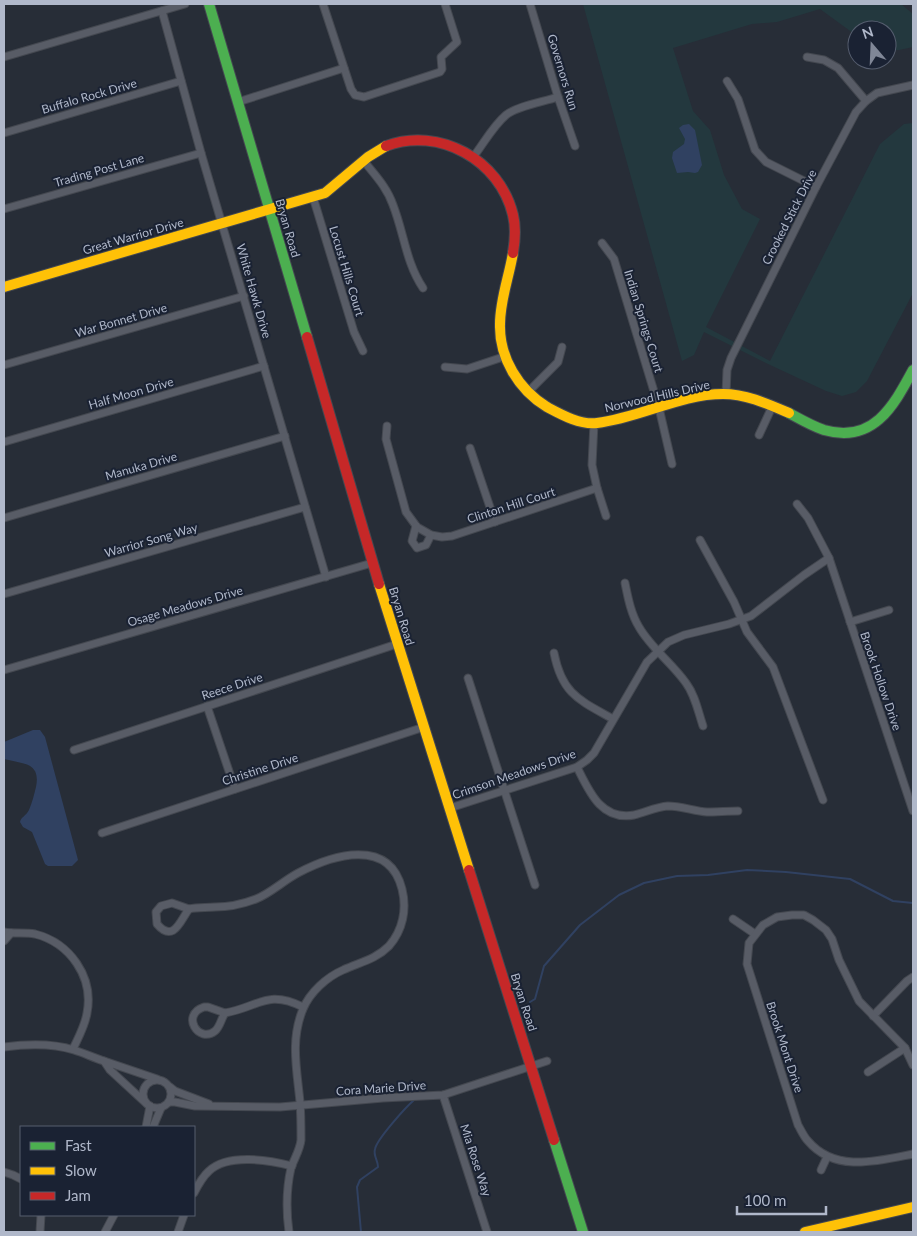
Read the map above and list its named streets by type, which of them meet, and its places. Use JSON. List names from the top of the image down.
{
  "streets": {
    "main road": ["Bryan Road", "Great Warrior Drive", "Norwood Hills Drive"],
    "street": [
      "Governors Run",
      "Buffalo Rock Drive",
      "Trading Post Lane",
      "Crooked Stick Drive",
      "Locust Hills Court",
      "White Hawk Drive",
      "War Bonnet Drive",
      "Indian Springs Court",
      "Half Moon Drive",
      "Manuka Drive",
      "Clinton Hill Court",
      "Warrior Song Way",
      "Osage Meadows Drive",
      "Brook Hollow Drive",
      "Reece Drive",
      "Christine Drive",
      "Crimson Meadows Drive",
      "Brook Mont Drive",
      "Cora Marie Drive",
      "Mia Rose Way"
    ]
  },
  "crossings": [
    ["Buffalo Rock Drive", "White Hawk Drive"],
    ["Trading Post Lane", "White Hawk Drive"],
    ["Crooked Stick Drive", "Norwood Hills Drive"],
    ["Bryan Road", "Great Warrior Drive"],
    ["Bryan Road", "Norwood Hills Drive"],
    ["Bryan Road", "Osage Meadows Drive"],
    ["Bryan Road", "Reece Drive"],
    ["Bryan Road", "Christine Drive"],
    ["Bryan Road", "Crimson Meadows Drive"],
    ["Bryan Road", "Cora Marie Drive"],
    ["Great Warrior Drive", "White Hawk Drive"],
    ["Great Warrior Drive", "Norwood Hills Drive"],
    ["Locust Hills Court", "Norwood Hills Drive"],
    ["White Hawk Drive", "War Bonnet Drive"],
    ["White Hawk Drive", "Half Moon Drive"],
    ["White Hawk Drive", "Manuka Drive"],
    ["White Hawk Drive", "Warrior Song Way"],
    ["White Hawk Drive", "Osage Meadows Drive"],
    ["Indian Springs Court", "Norwood Hills Drive"],
    ["Brook Hollow Drive", "Crimson Meadows Drive"],
    ["Cora Marie Drive", "Mia Rose Way"]
  ],
  "legend": ["Fast", "Slow", "Jam"],
  "scale_bar": "100 m",
  "north": "top"
}
